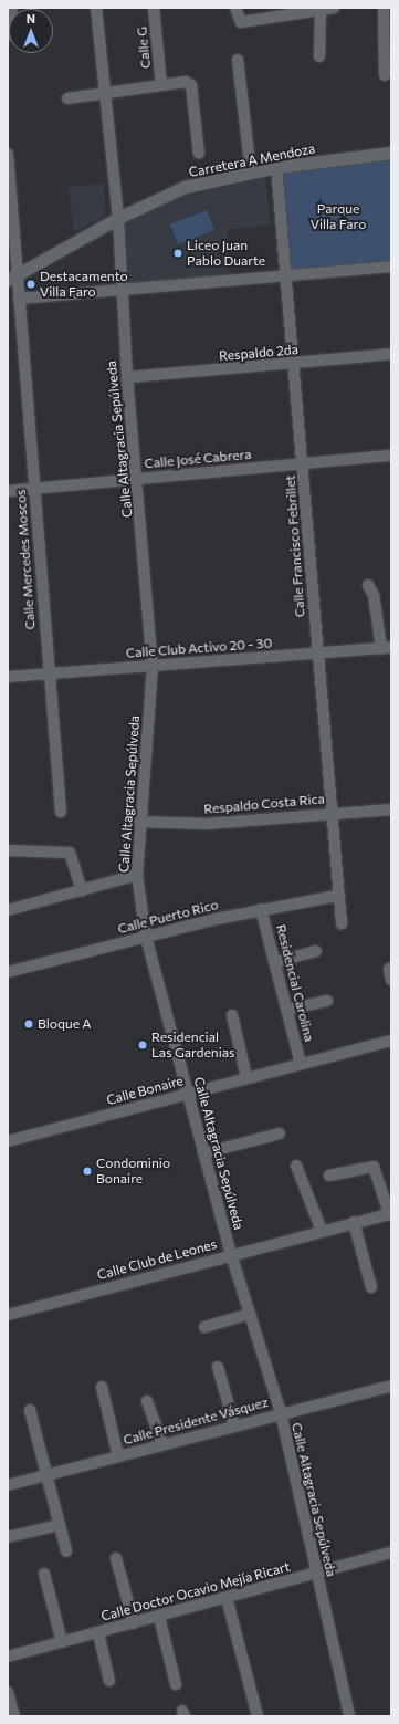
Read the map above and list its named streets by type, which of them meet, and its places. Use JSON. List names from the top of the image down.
{
  "streets": {
    "street": [
      "Calle G",
      "Carretera A Mendoza",
      "Respaldo 2da",
      "Calle Altagracia Sepúlveda",
      "Calle José Cabrera",
      "Calle Francisco Febrillet",
      "Calle Mercedes Moscos",
      "Calle Club Activo 20 - 30",
      "Respaldo Costa Rica",
      "Calle Puerto Rico",
      "Residencial Carolina",
      "Calle Bonaire",
      "Calle Club de Leones",
      "Calle Presidente Vásquez",
      "Calle Doctor Ocavio Mejía Ricart"
    ]
  },
  "crossings": [
    ["Carretera A Mendoza", "Calle Altagracia Sepúlveda"],
    ["Carretera A Mendoza", "Calle Francisco Febrillet"],
    ["Carretera A Mendoza", "Calle Mercedes Moscos"],
    ["Respaldo 2da", "Calle Altagracia Sepúlveda"],
    ["Respaldo 2da", "Calle Francisco Febrillet"],
    ["Calle Altagracia Sepúlveda", "Calle José Cabrera"],
    ["Calle Altagracia Sepúlveda", "Calle Club Activo 20 - 30"],
    ["Calle Altagracia Sepúlveda", "Respaldo Costa Rica"],
    ["Calle Altagracia Sepúlveda", "Calle Puerto Rico"],
    ["Calle Altagracia Sepúlveda", "Calle Bonaire"],
    ["Calle Altagracia Sepúlveda", "Calle Club de Leones"],
    ["Calle Altagracia Sepúlveda", "Calle Presidente Vásquez"],
    ["Calle Altagracia Sepúlveda", "Calle Doctor Ocavio Mejía Ricart"],
    ["Calle José Cabrera", "Calle Francisco Febrillet"],
    ["Calle José Cabrera", "Calle Mercedes Moscos"],
    ["Calle Francisco Febrillet", "Calle Club Activo 20 - 30"],
    ["Calle Francisco Febrillet", "Respaldo Costa Rica"],
    ["Calle Francisco Febrillet", "Calle Puerto Rico"],
    ["Calle Mercedes Moscos", "Calle Club Activo 20 - 30"],
    ["Calle Puerto Rico", "Residencial Carolina"],
    ["Residencial Carolina", "Calle Bonaire"]
  ],
  "parks": ["Parque Villa Faro"],
  "places": [
    "Liceo Juan Pablo Duarte",
    "Destacamento Villa Faro",
    "Bloque A",
    "Residencial Las Gardenias",
    "Condominio Bonaire"
  ],
  "north": "top"
}
